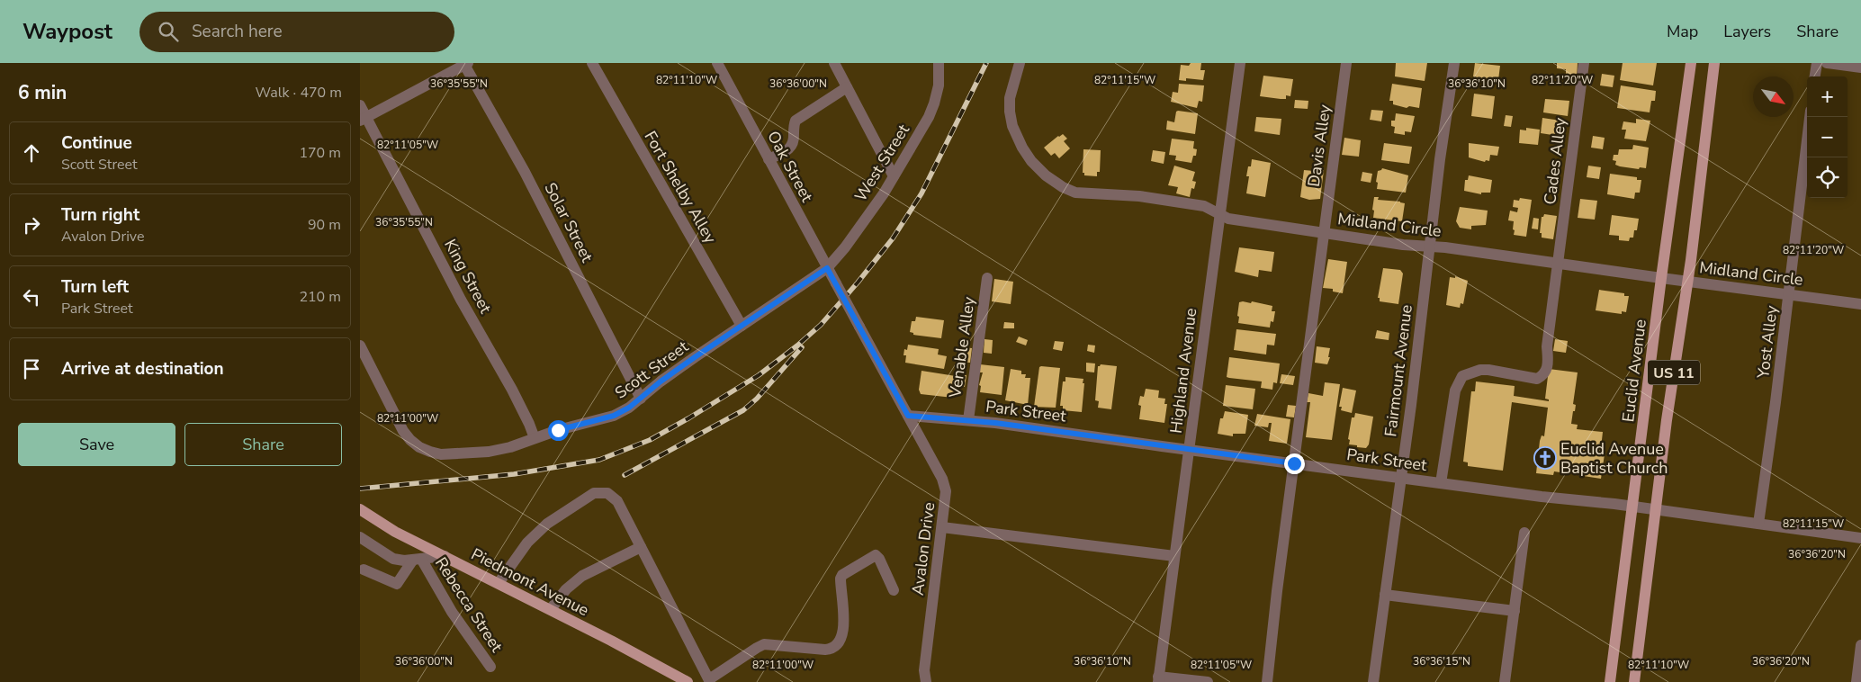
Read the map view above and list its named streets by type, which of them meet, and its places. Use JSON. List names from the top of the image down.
{
  "streets": {
    "main road": ["Euclid Avenue", "US 11", "Piedmont Avenue"],
    "street": [
      "Davis Alley",
      "Cades Alley",
      "West Street",
      "Oak Street",
      "Fort Shelby Alley",
      "Solar Street",
      "Midland Circle",
      "King Street",
      "Yost Alley",
      "Venable Alley",
      "Scott Street",
      "Highland Avenue",
      "Fairmount Avenue",
      "Park Street",
      "Avalon Drive",
      "Rebecca Street"
    ]
  },
  "crossings": [
    ["Davis Alley", "Midland Circle"],
    ["Davis Alley", "Park Street"],
    ["Cades Alley", "Midland Circle"],
    ["Cades Alley", "Park Street"],
    ["West Street", "Oak Street"],
    ["West Street", "Scott Street"],
    ["Oak Street", "Scott Street"],
    ["Oak Street", "Avalon Drive"],
    ["Fort Shelby Alley", "Scott Street"],
    ["Solar Street", "Scott Street"],
    ["Midland Circle", "Yost Alley"],
    ["Midland Circle", "Highland Avenue"],
    ["Midland Circle", "Fairmount Avenue"],
    ["Midland Circle", "Euclid Avenue"],
    ["Midland Circle", "US 11"],
    ["King Street", "Scott Street"],
    ["Yost Alley", "Park Street"],
    ["Venable Alley", "Park Street"],
    ["Highland Avenue", "Park Street"],
    ["Fairmount Avenue", "Park Street"],
    ["Euclid Avenue", "Park Street"],
    ["US 11", "Park Street"],
    ["Park Street", "Avalon Drive"]
  ],
  "places": {
    "church": ["Euclid Avenue Baptist Church"]
  },
  "north": "bottom right",
  "page": {
    "header": "Waypost",
    "search": "Search here",
    "nav": ["Map", "Layers", "Share"],
    "heading": ["6 min", "Walk · 470 m"],
    "map_buttons": ["+", "−"],
    "list": [
      ["Continue", "Scott Street", "170 m"],
      ["Turn right", "Avalon Drive", "90 m"],
      ["Turn left", "Park Street", "210 m"],
      "Arrive at destination"
    ],
    "buttons": ["Save", "Share"]
  },
  "coordinates": [
    "82°11'10\"W",
    "82°11'15\"W",
    "82°11'20\"W",
    "36°35'55\"N",
    "36°36'00\"N",
    "36°36'10\"N",
    "82°11'05\"W",
    "82°11'00\"W",
    "36°36'20\"N",
    "36°36'15\"N"
  ]
}
